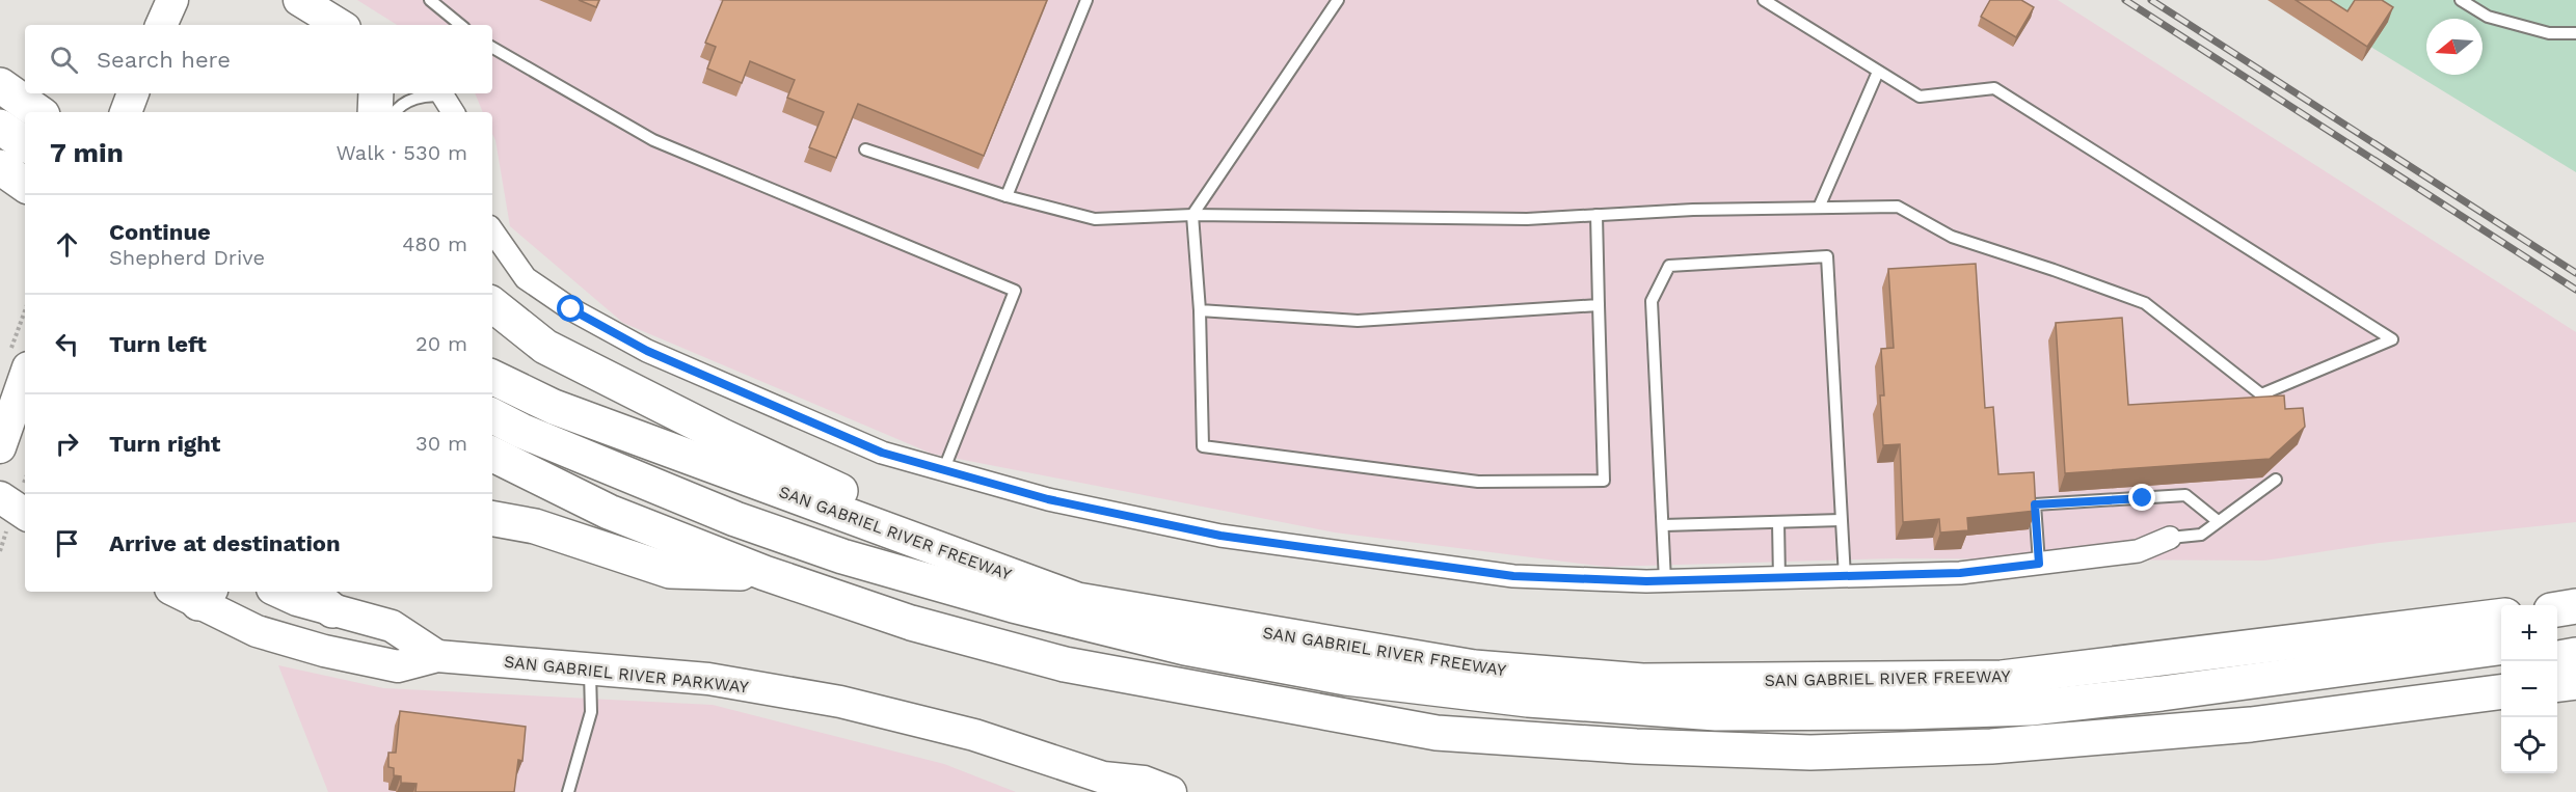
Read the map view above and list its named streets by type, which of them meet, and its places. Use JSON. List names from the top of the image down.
{
  "streets": {
    "highway": ["SAN GABRIEL RIVER FREEWAY"],
    "main road": ["SAN GABRIEL RIVER PARKWAY"]
  },
  "north": "left",
  "page": {
    "search": "Search here",
    "heading": ["7 min", "Walk · 530 m"],
    "list": [
      ["Continue", "Shepherd Drive", "480 m"],
      ["Turn left", "20 m"],
      ["Turn right", "30 m"],
      "Arrive at destination"
    ],
    "map_buttons": ["+", "−"]
  }
}
